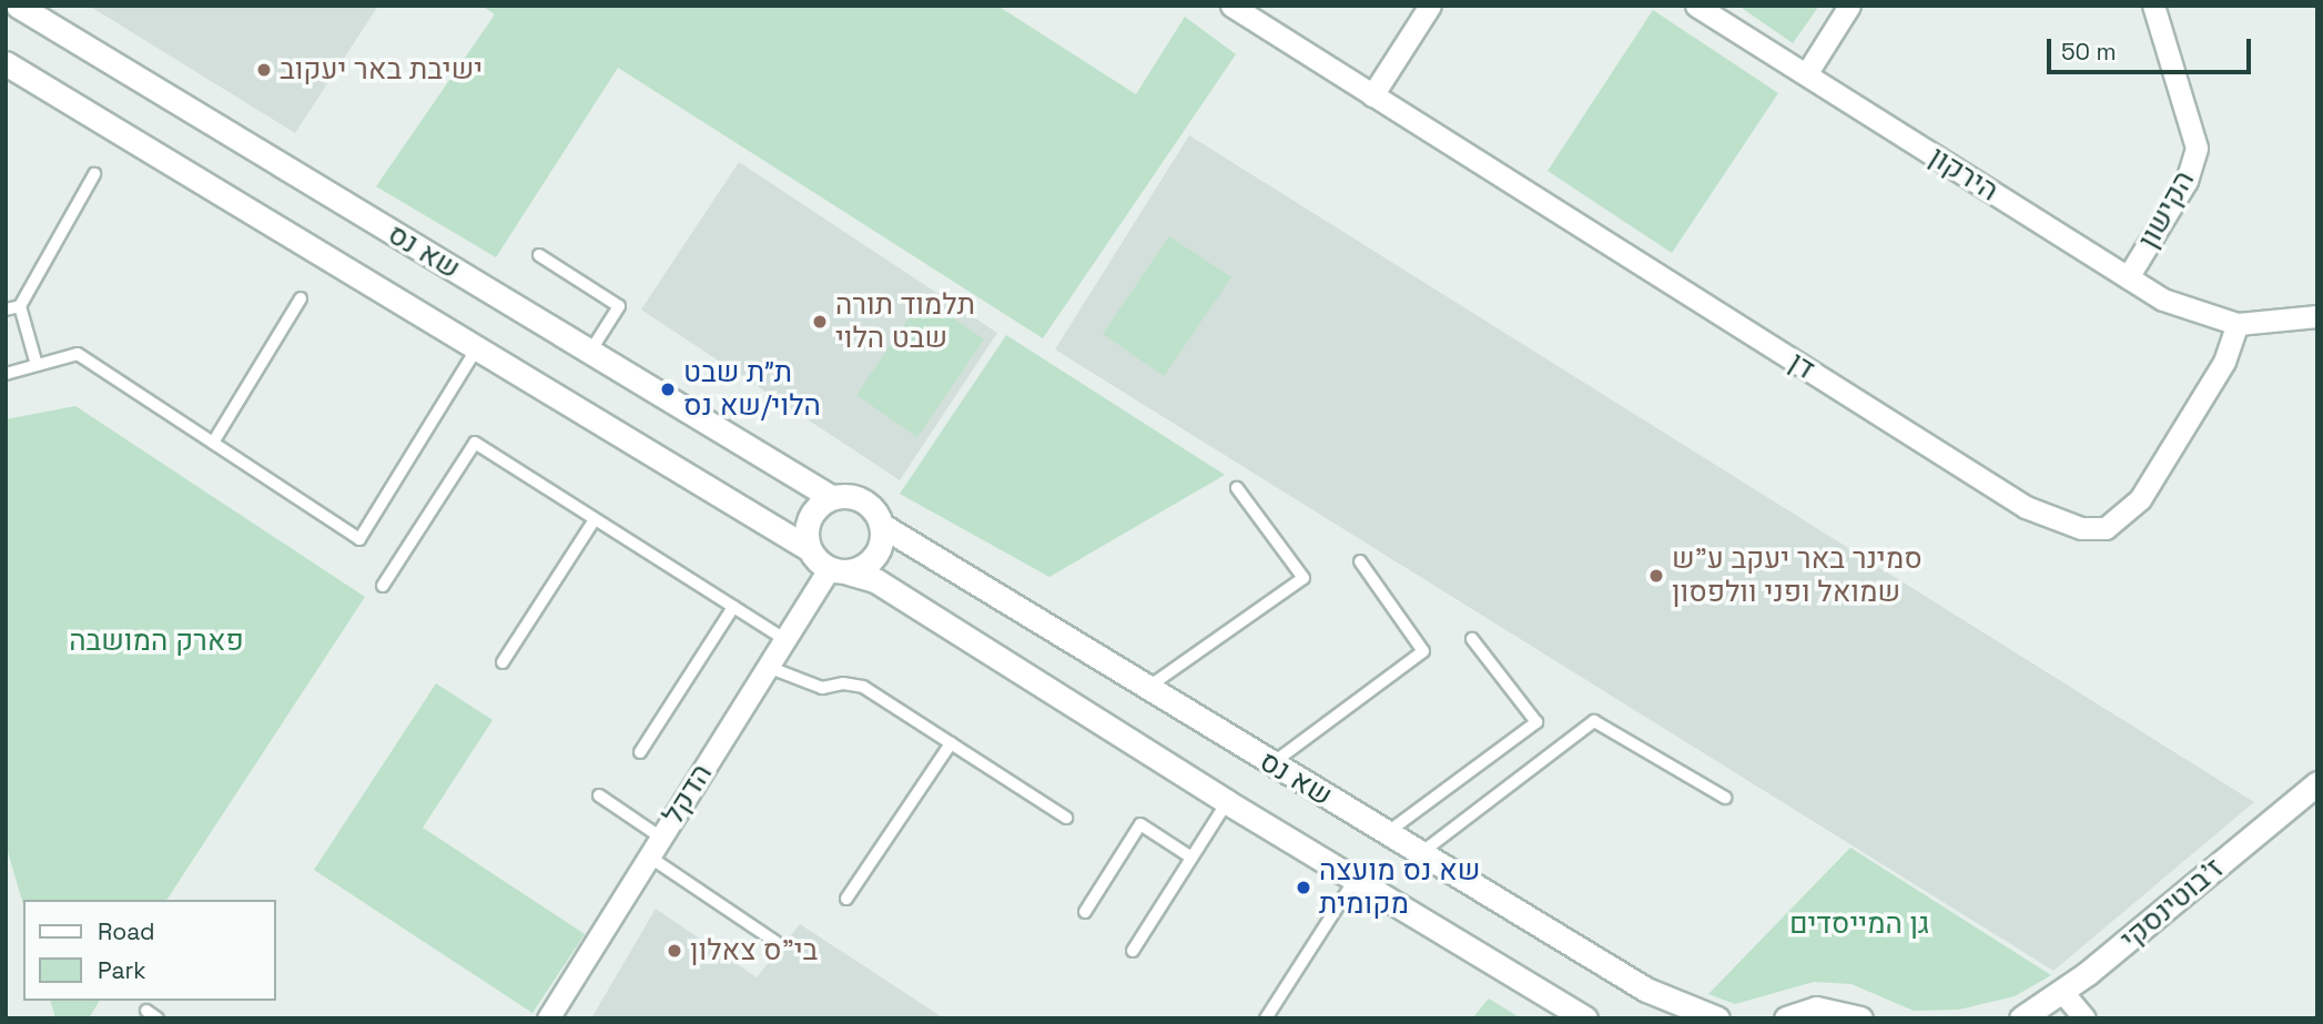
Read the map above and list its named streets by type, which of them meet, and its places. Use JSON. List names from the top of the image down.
{
  "streets": {
    "street": [
      "הירקון",
      "הקישון",
      "שא נס",
      "דן",
      "הדקל",
      "ז'בוטינסקי"
    ]
  },
  "crossings": [
    ["הירקון", "הקישון"],
    ["הירקון", "דן"],
    ["שא נס", "הדקל"]
  ],
  "parks": ["פארק המושבה", "גן המייסדים"],
  "places": [
    "ישיבת באר יעקוב",
    "תלמוד תורה שבט הלוי",
    "ת״ת שבט הלוי/שא נס",
    "סמינר באר יעקב ע\"ש שמואל ופני וולפסון",
    "שא נס מועצה מקומית",
    "בי\"ס צאלון"
  ],
  "legend": ["Road", "Park"],
  "scale_bar": "50 m"
}
